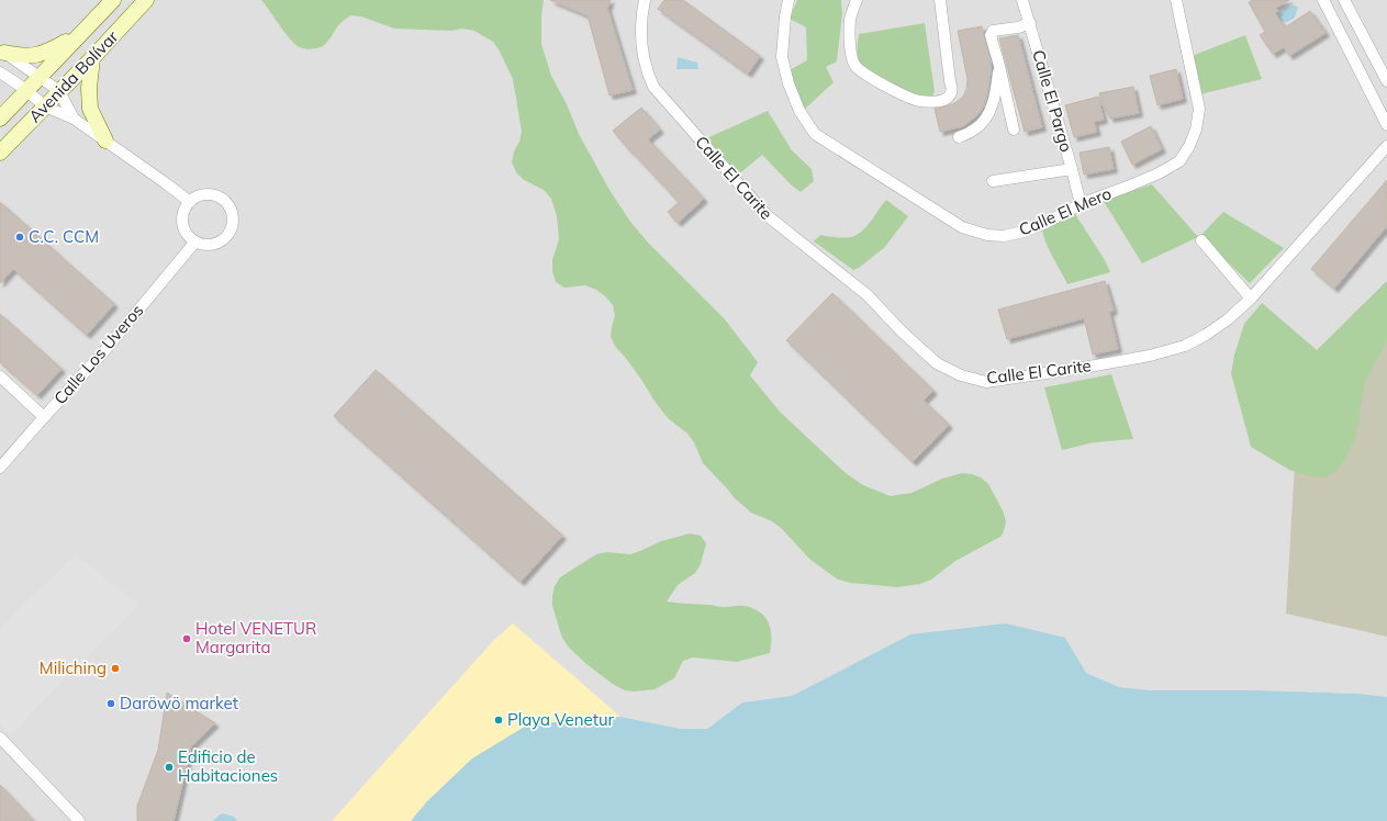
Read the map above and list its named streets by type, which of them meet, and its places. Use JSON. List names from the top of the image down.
{
  "streets": {
    "street": [
      "Avenida Bolívar",
      "Calle El Pargo",
      "Calle El Carite",
      "Calle El Mero",
      "Calle Los Uveros"
    ]
  },
  "crossings": [
    ["Calle El Pargo", "Calle El Mero"]
  ],
  "places": [
    "C.C. CCM",
    "Hotel VENETUR Margarita",
    "Miliching",
    "Daröwö market",
    "Playa Venetur",
    "Edificio de Habitaciones"
  ]
}
